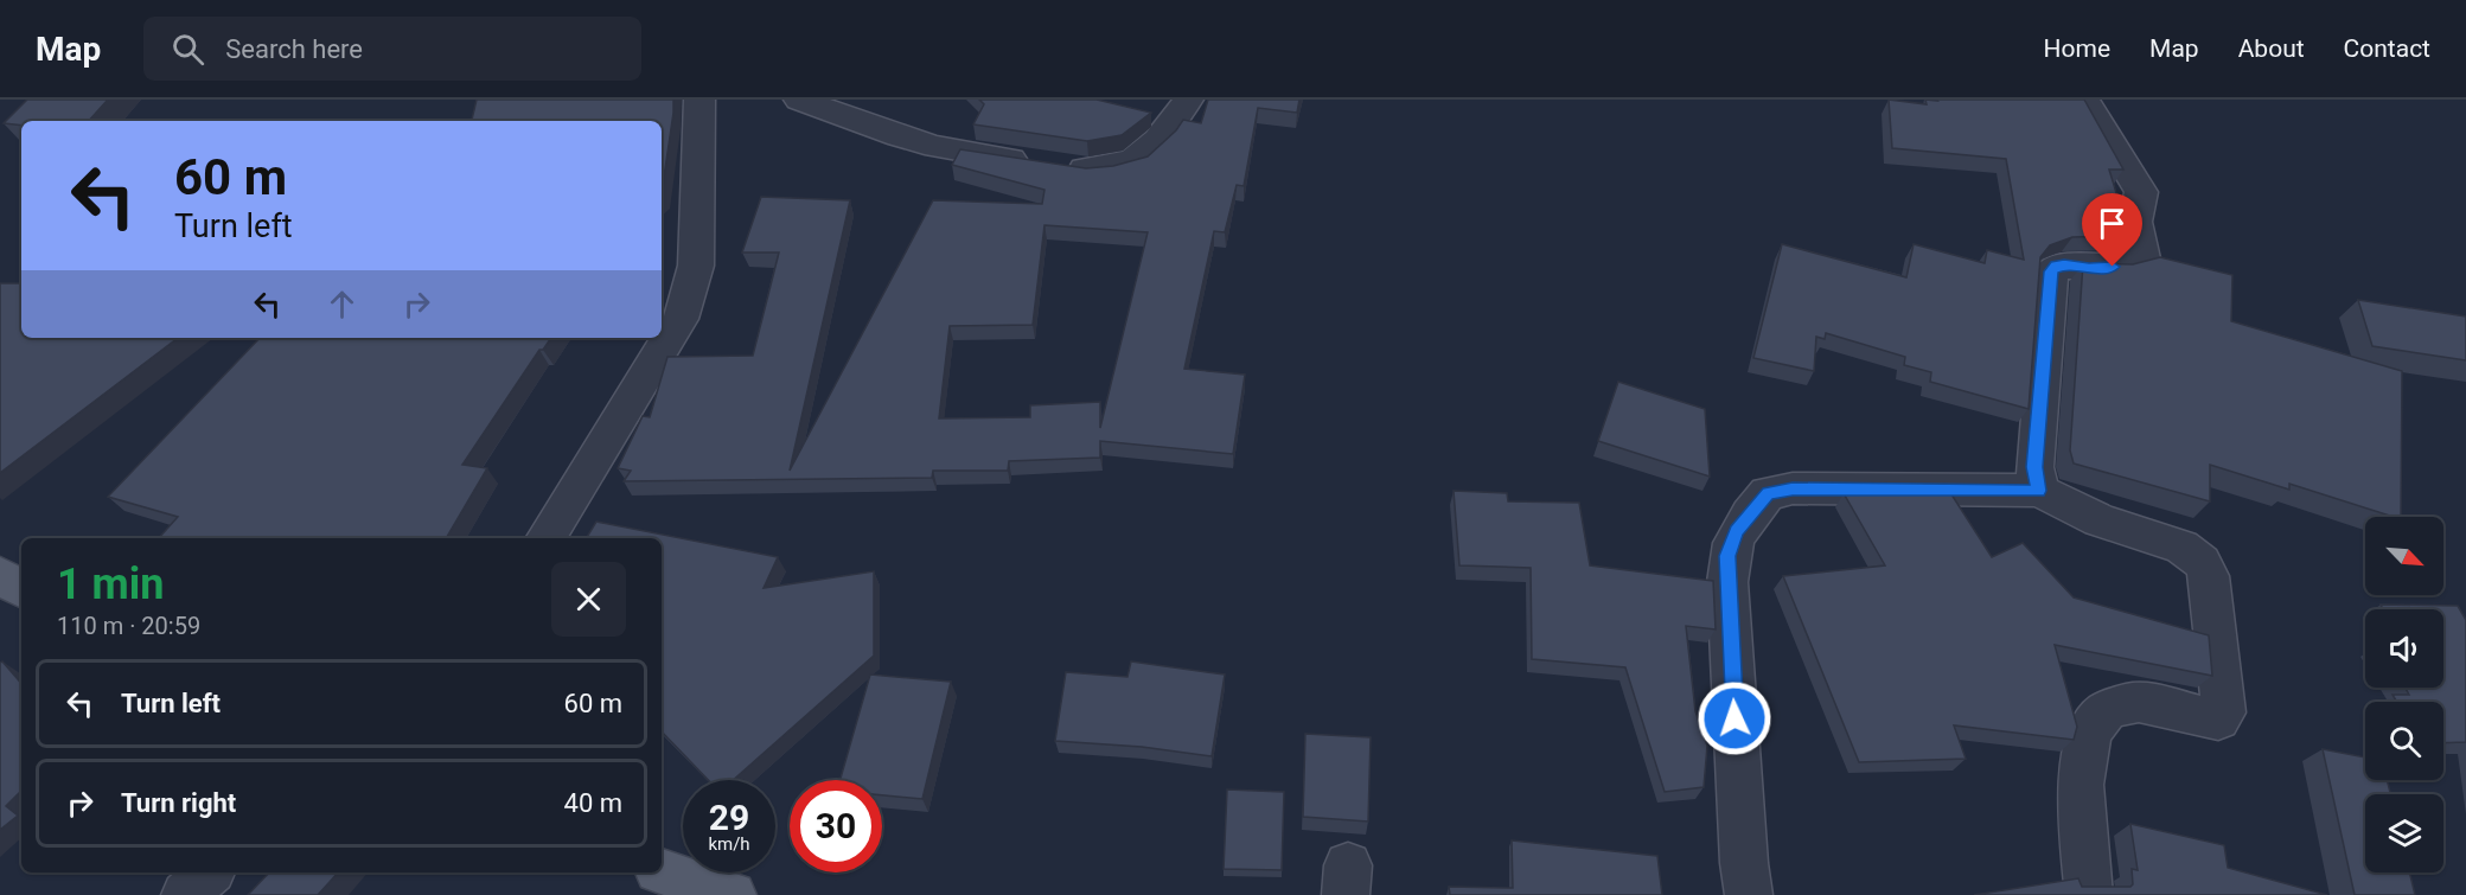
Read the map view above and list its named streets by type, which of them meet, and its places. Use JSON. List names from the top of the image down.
{
  "north": "bottom right",
  "page": {
    "header": "Map",
    "search": "Search here",
    "nav": [
      "Home",
      "Map",
      "About",
      "Contact"
    ],
    "turn": ["60 m", "Turn left"],
    "heading": ["1 min", "110 m · 20:59"],
    "list": [
      {
        "name": "Turn left",
        "value": "60 m"
      },
      {
        "name": "Turn right",
        "value": "40 m"
      }
    ],
    "speed": "29 km/h",
    "limit": "30"
  }
}
